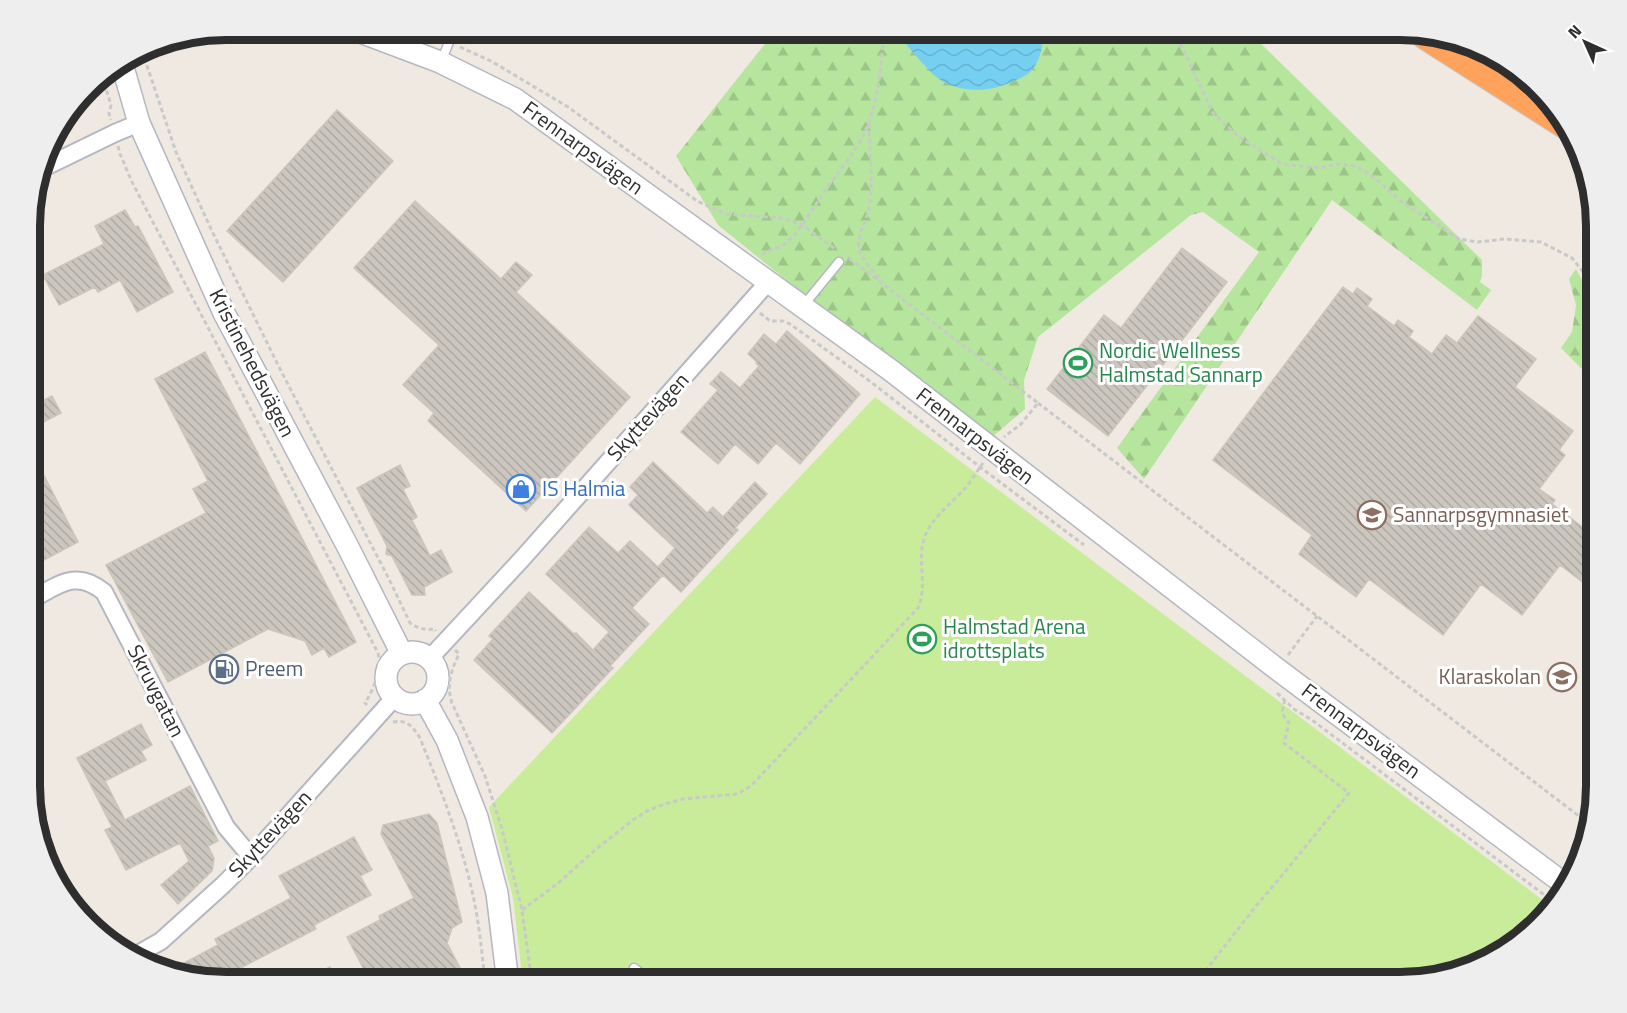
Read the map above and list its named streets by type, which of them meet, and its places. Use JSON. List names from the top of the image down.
{
  "streets": {
    "street": [
      "Frennarpsvägen",
      "Kristinehedsvägen",
      "Skyttevägen",
      "Skruvgatan"
    ]
  },
  "crossings": [
    ["Frennarpsvägen", "Skyttevägen"],
    ["Kristinehedsvägen", "Skyttevägen"],
    ["Skyttevägen", "Skruvgatan"]
  ],
  "places": {
    "sports": ["Nordic Wellness Halmstad Sannarp", "Halmstad Arena idrottsplats"],
    "shop": ["IS Halmia"],
    "school or university": ["Sannarpsgymnasiet", "Klaraskolan"],
    "fuel station": ["Preem"]
  },
  "north": "top left"
}
